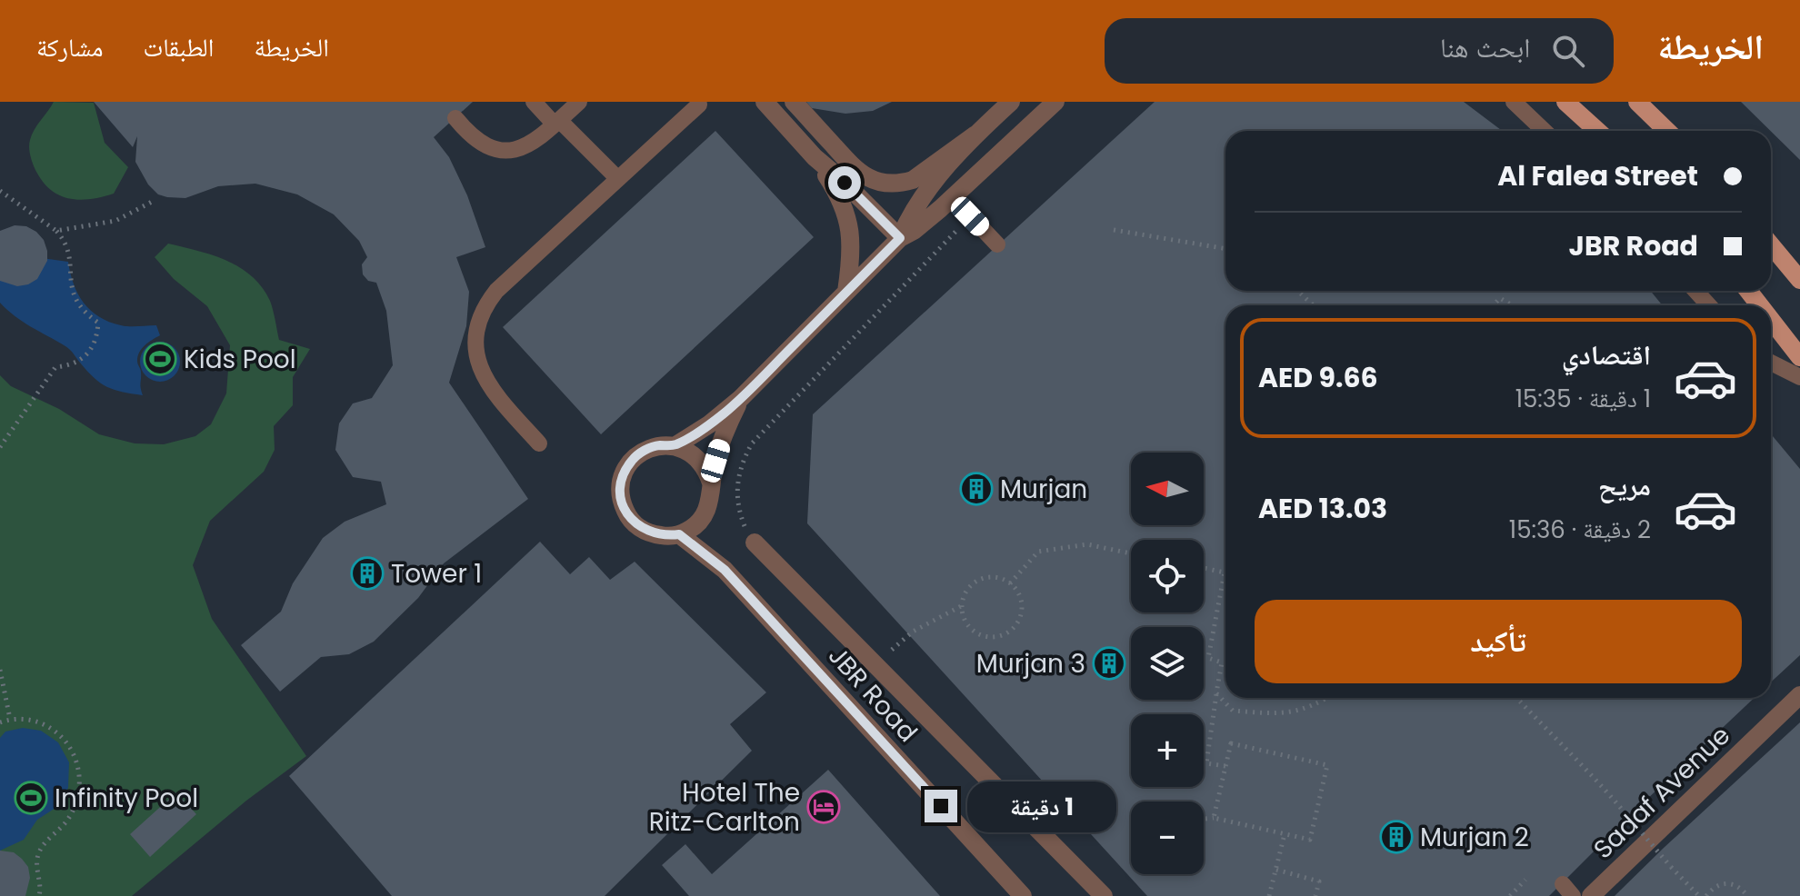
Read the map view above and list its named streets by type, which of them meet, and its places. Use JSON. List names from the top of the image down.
{
  "streets": {
    "street": ["JBR Road", "Sadaf Avenue"]
  },
  "places": {
    "sports": ["Kids Pool", "Infinity Pool"],
    "building": [
      "Murjan",
      "Tower 1",
      "Murjan 3",
      "Murjan 2"
    ],
    "hotel": ["Hotel The Ritz-Carlton"]
  },
  "north": "left",
  "page": {
    "header": "الخريطة",
    "search": "ابحث هنا",
    "nav": ["الخريطة", "الطبقات", "مشاركة"],
    "banner": ["Al Falea Street", "JBR Road"],
    "list": [
      {
        "name": "اقتصادي",
        "note": "1 دقيقة · 15:35",
        "value": "AED 9.66"
      },
      {
        "name": "مريح",
        "note": "2 دقيقة · 15:36",
        "value": "AED 13.03"
      }
    ],
    "map_buttons": ["+", "−"],
    "buttons": "تأكيد",
    "bubble": "1 دقيقة"
  }
}
